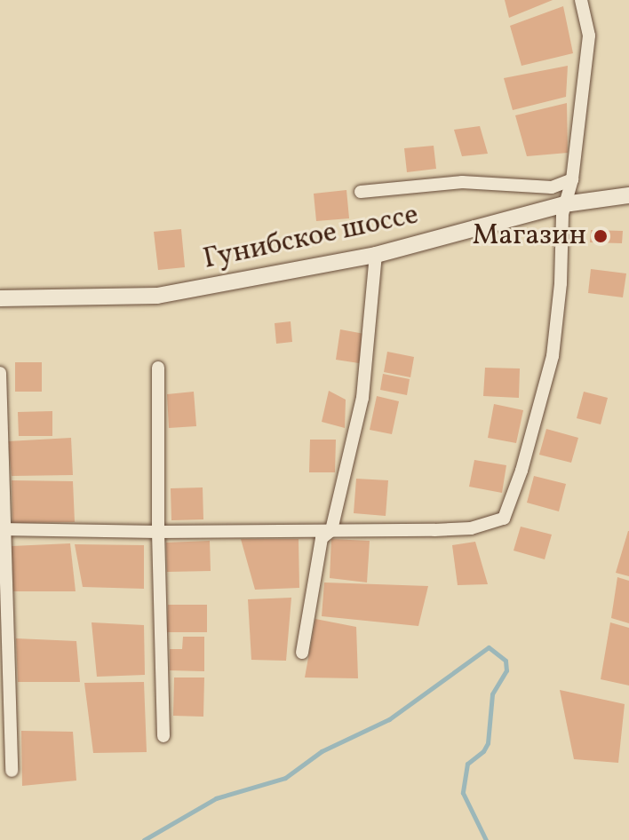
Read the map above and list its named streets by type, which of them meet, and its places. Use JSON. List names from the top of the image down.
{
  "streets": {
    "main road": ["Гунибское шоссе"]
  },
  "places": ["Магазин"]
}
